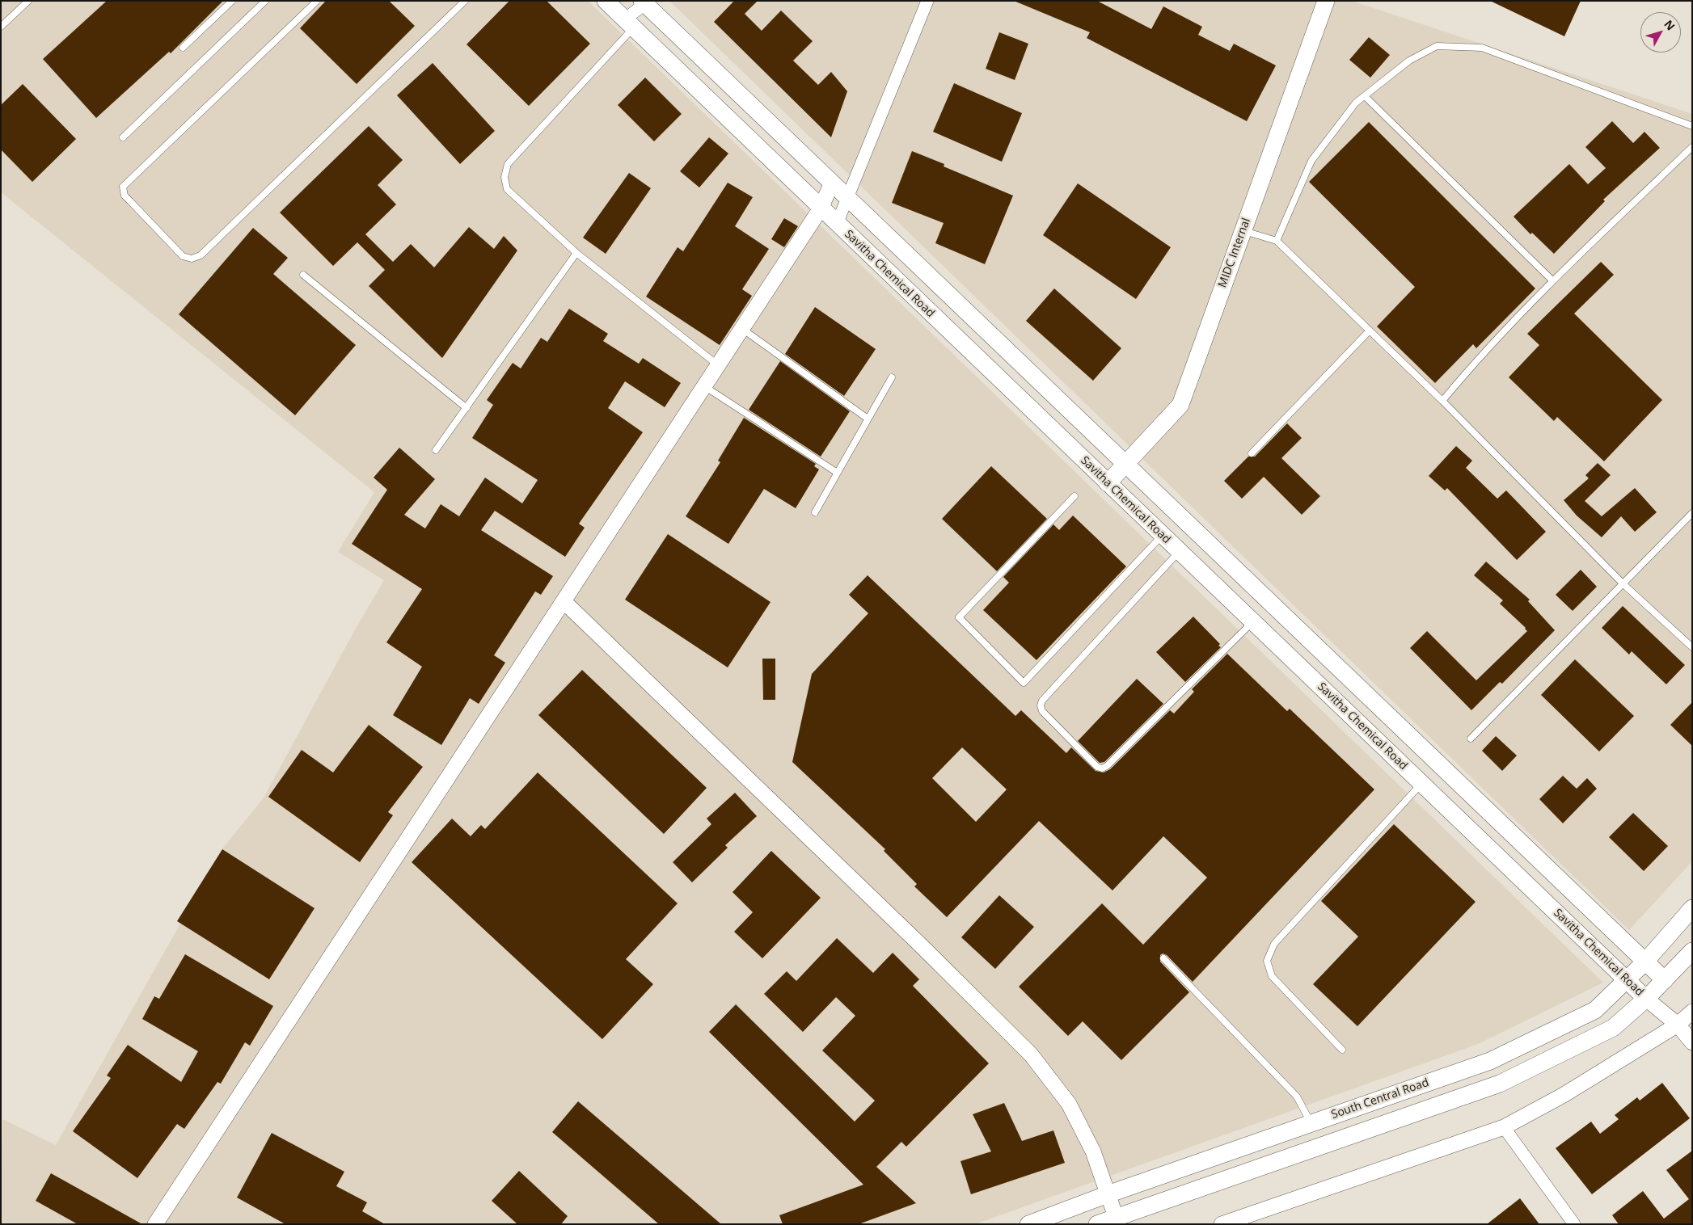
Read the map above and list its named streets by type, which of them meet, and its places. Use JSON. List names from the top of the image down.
{
  "streets": {
    "main road": ["MIDC Internal", "Savitha Chemical Road", "South Central Road"]
  },
  "crossings": [
    ["MIDC Internal", "Savitha Chemical Road"],
    ["Savitha Chemical Road", "South Central Road"]
  ],
  "north": "top right"
}
